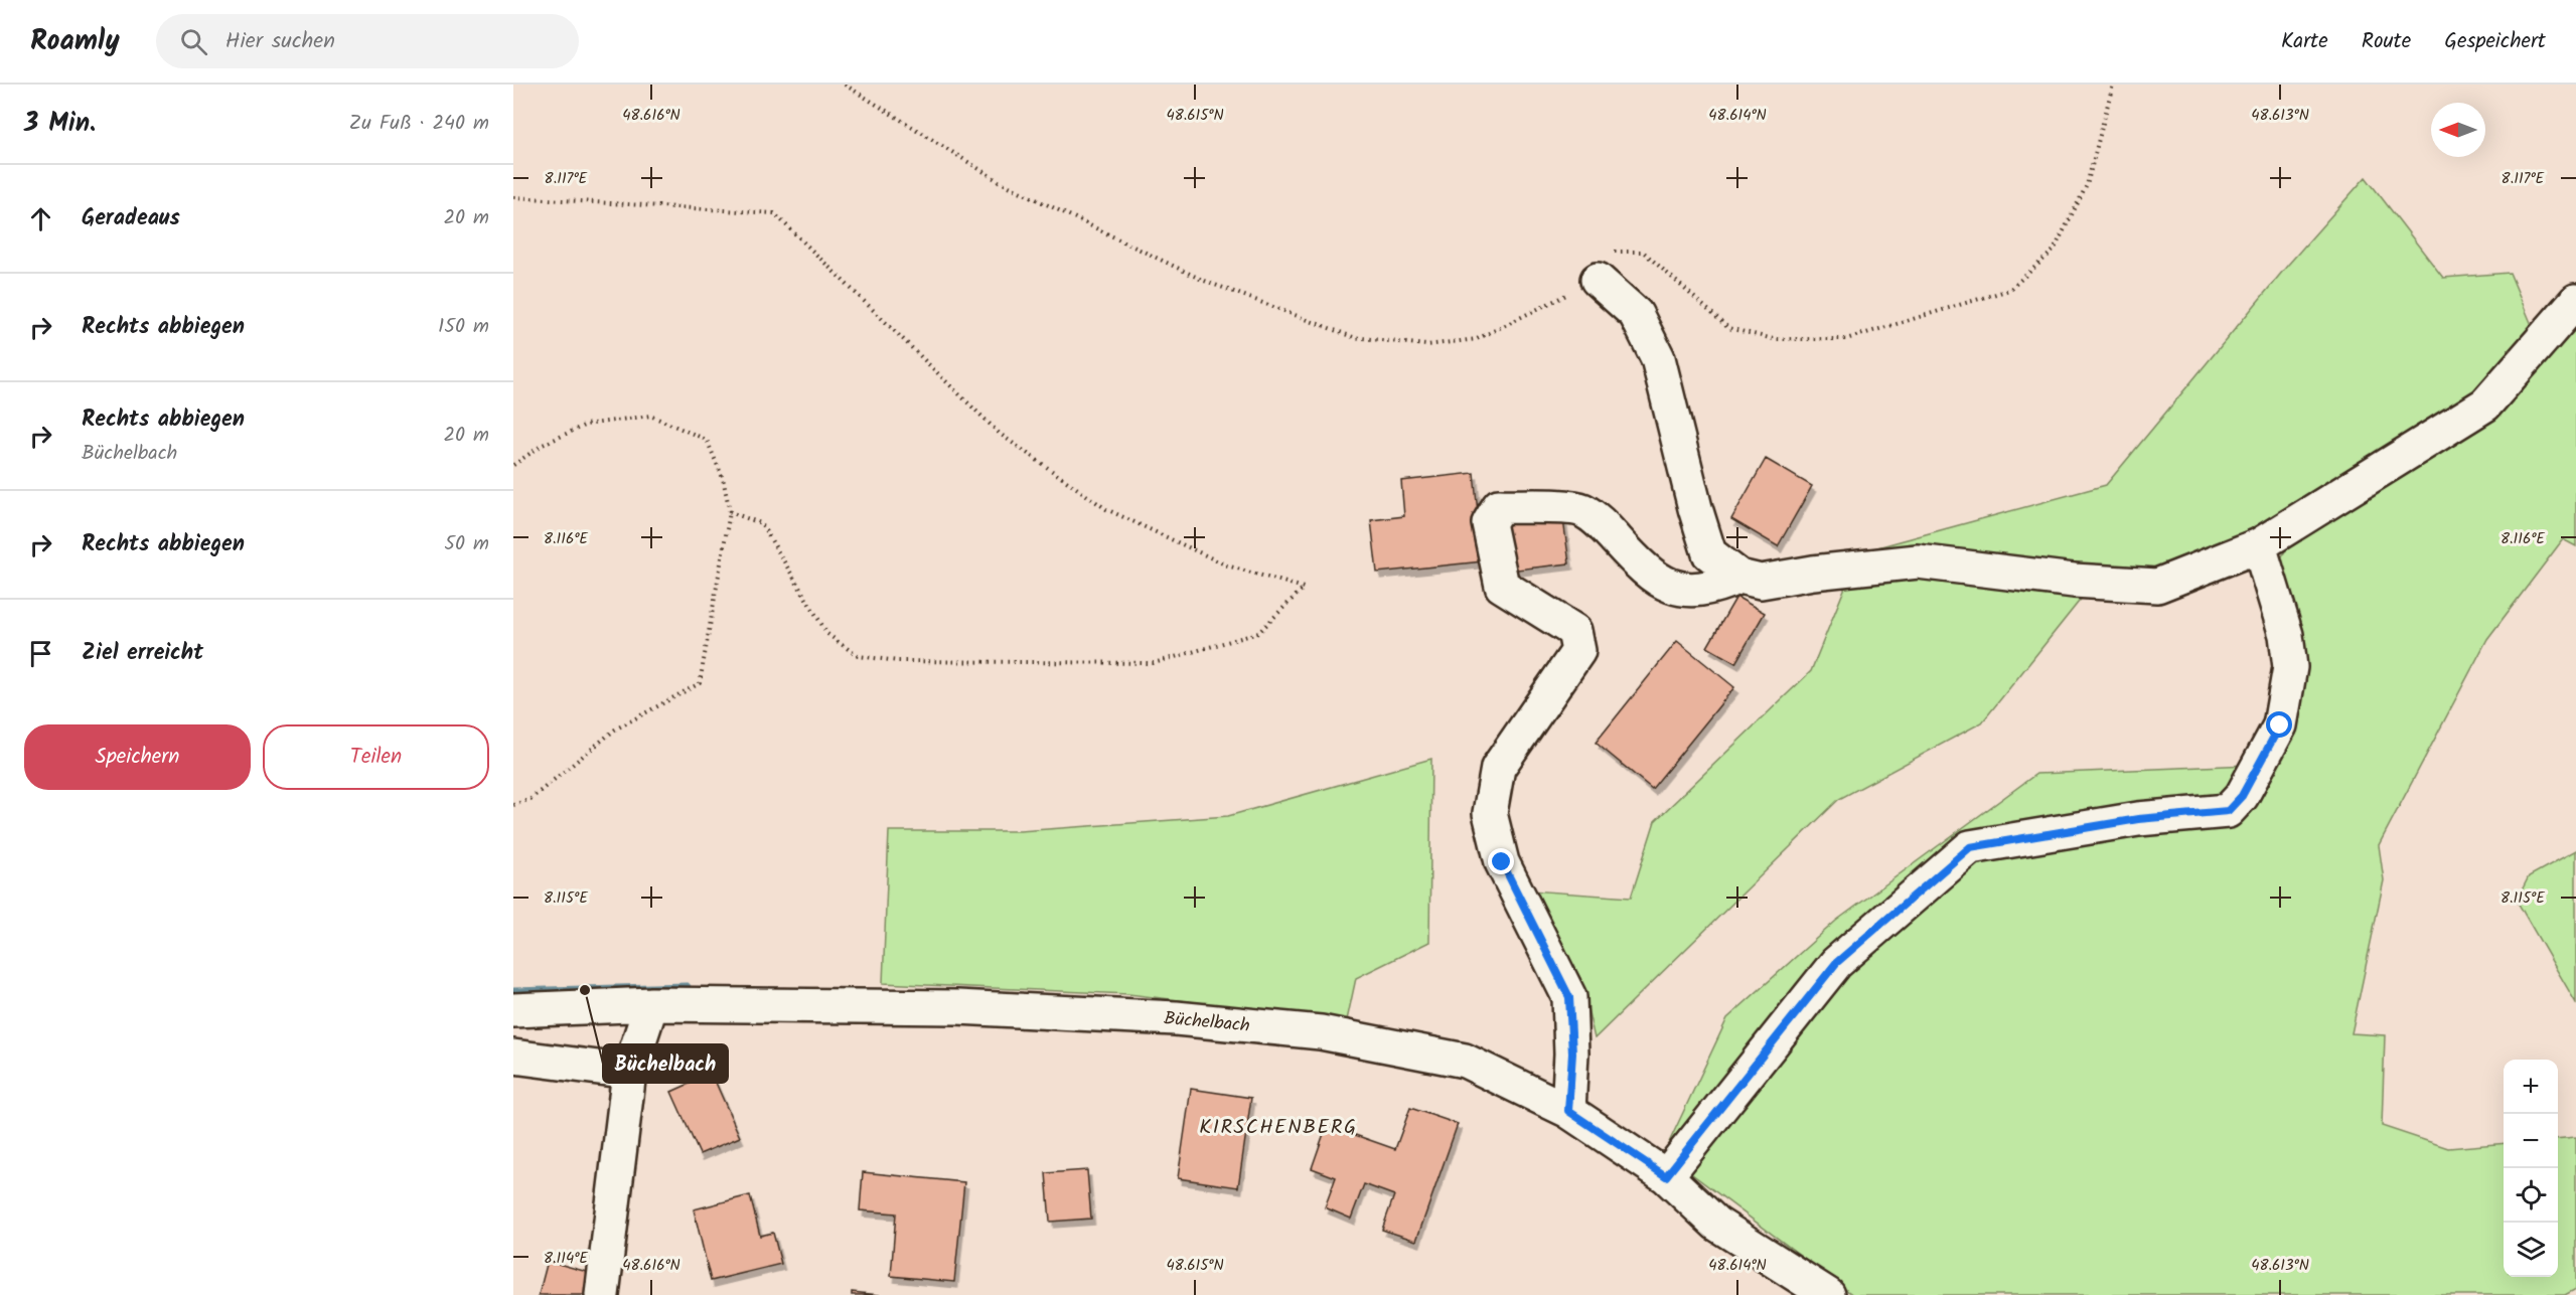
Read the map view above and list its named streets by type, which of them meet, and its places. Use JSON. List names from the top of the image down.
{
  "streets": {
    "street": ["Büchelbach"]
  },
  "districts": ["KIRSCHENBERG"],
  "places": ["Büchelbach"],
  "north": "left",
  "page": {
    "header": "Roamly",
    "search": "Hier suchen",
    "nav": ["Karte", "Route", "Gespeichert"],
    "heading": ["3 Min.", "Zu Fuß · 240 m"],
    "list": [
      ["Geradeaus", "20 m"],
      ["Rechts abbiegen", "150 m"],
      ["Rechts abbiegen", "Büchelbach", "20 m"],
      ["Rechts abbiegen", "50 m"],
      "Ziel erreicht"
    ],
    "buttons": ["Speichern", "Teilen"],
    "map_buttons": ["+", "−"]
  },
  "coordinates": [
    "48.616°N",
    "48.615°N",
    "48.614°N",
    "48.613°N",
    "8.117°E",
    "8.116°E",
    "8.115°E",
    "8.114°E"
  ]
}
